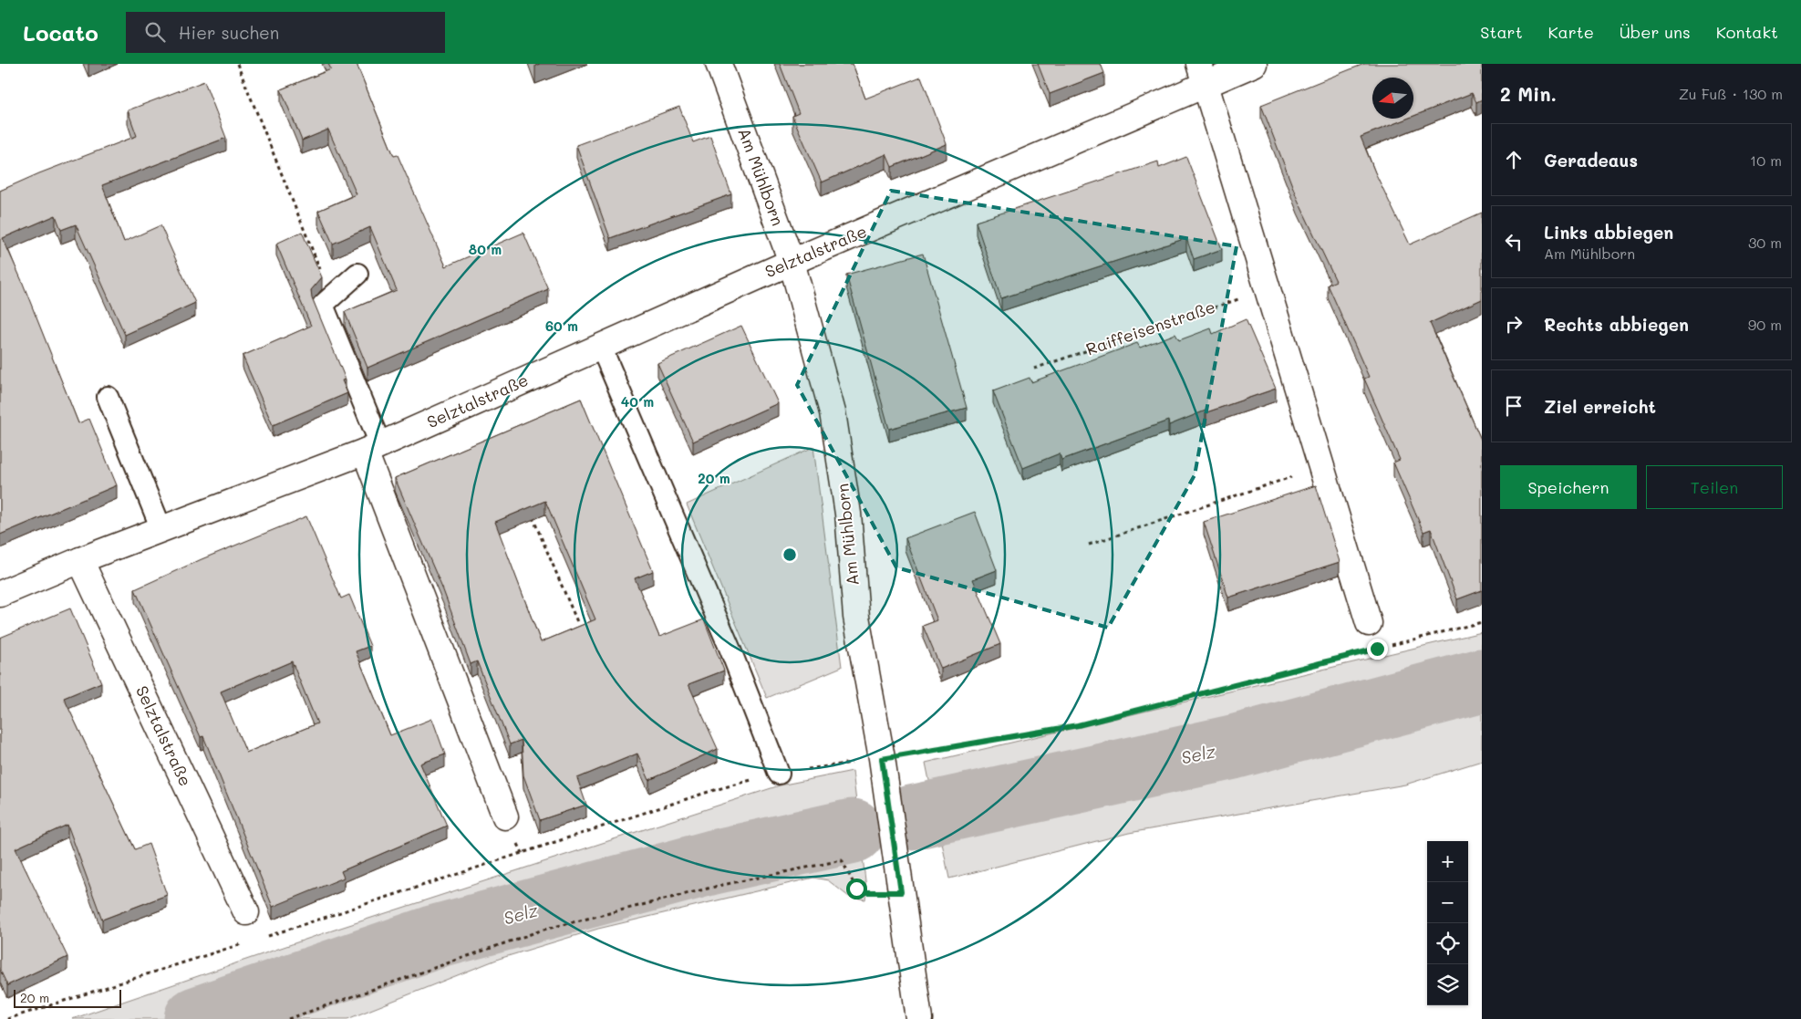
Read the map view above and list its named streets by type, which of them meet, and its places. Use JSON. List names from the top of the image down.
{
  "streets": {
    "street": ["Am Mühlborn", "Selztalstraße"],
    "path": ["Raiffeisenstraße"]
  },
  "crossings": [
    ["Am Mühlborn", "Selztalstraße"]
  ],
  "water": ["Selz"],
  "scale_bar": "20 m",
  "north": "left",
  "page": {
    "header": "Locato",
    "search": "Hier suchen",
    "nav": [
      "Start",
      "Karte",
      "Über uns",
      "Kontakt"
    ],
    "heading": ["2 Min.", "Zu Fuß · 130 m"],
    "list": [
      ["Geradeaus", "10 m"],
      ["Links abbiegen", "Am Mühlborn", "30 m"],
      ["Rechts abbiegen", "90 m"],
      "Ziel erreicht"
    ],
    "buttons": ["Speichern", "Teilen"],
    "map_buttons": ["+", "−"],
    "scale": "20 m"
  },
  "rings": [
    "80 m",
    "60 m",
    "40 m",
    "20 m"
  ]
}
